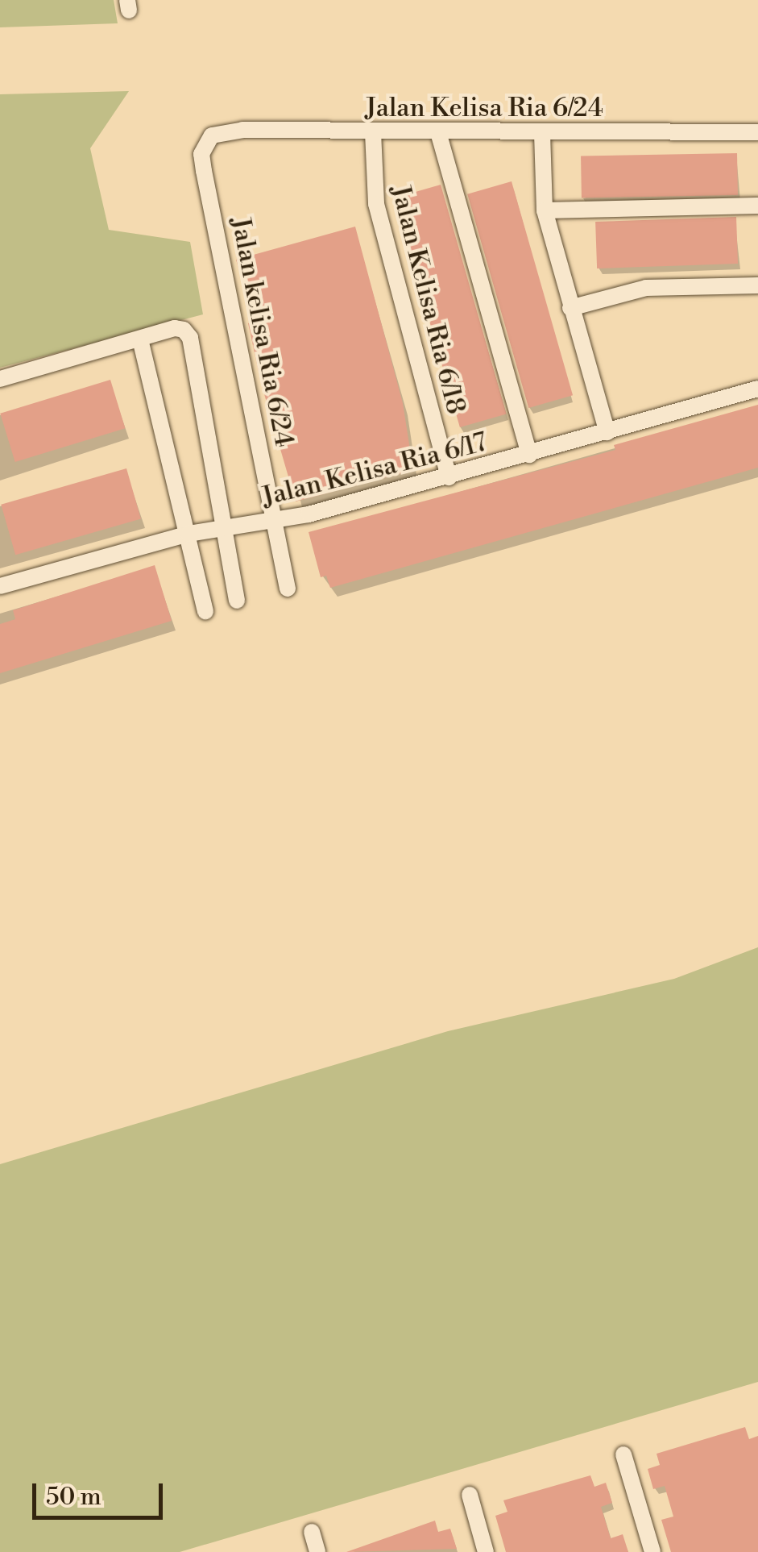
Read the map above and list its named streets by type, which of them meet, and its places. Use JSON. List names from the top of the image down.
{
  "streets": {
    "street": [
      "Jalan Kelisa Ria 6/24",
      "Jalan Kelisa Ria 6/18",
      "Jalan kelisa Ria 6/24",
      "Jalan Kelisa Ria 6/17"
    ]
  },
  "crossings": [
    ["Jalan Kelisa Ria 6/24", "Jalan Kelisa Ria 6/18"],
    ["Jalan Kelisa Ria 6/24", "Jalan kelisa Ria 6/24"],
    ["Jalan Kelisa Ria 6/18", "Jalan Kelisa Ria 6/17"],
    ["Jalan kelisa Ria 6/24", "Jalan Kelisa Ria 6/17"]
  ],
  "scale_bar": "50 m"
}
